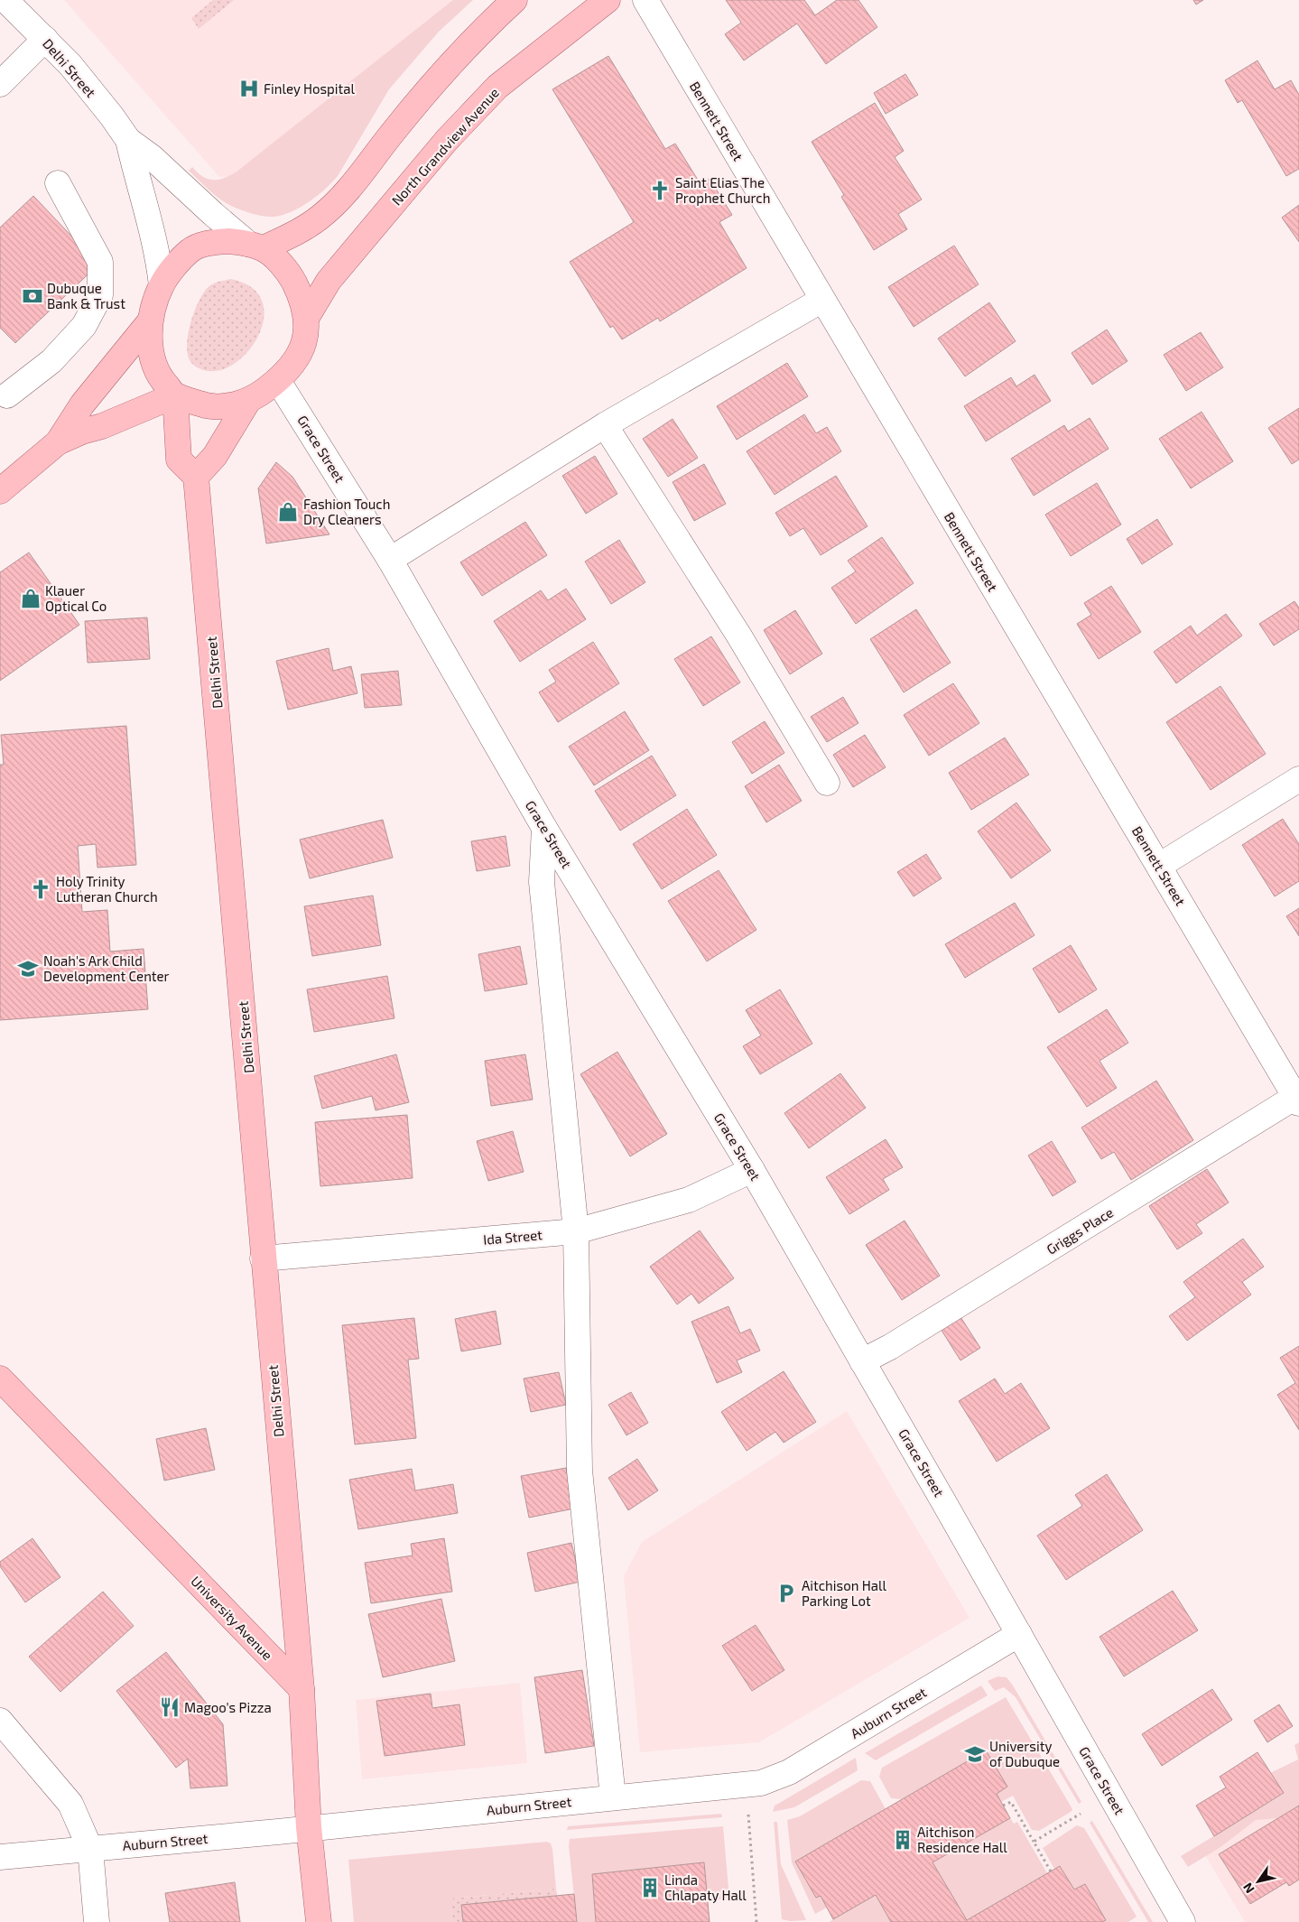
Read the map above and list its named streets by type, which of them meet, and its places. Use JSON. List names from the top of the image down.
{
  "streets": {
    "main road": ["Delhi Street", "North Grandview Avenue", "University Avenue"],
    "street": [
      "Bennett Street",
      "Grace Street",
      "Griggs Place",
      "Ida Street",
      "Auburn Street"
    ]
  },
  "crossings": [
    ["Delhi Street", "North Grandview Avenue"],
    ["Delhi Street", "Grace Street"],
    ["Delhi Street", "Ida Street"],
    ["Delhi Street", "University Avenue"],
    ["Bennett Street", "Griggs Place"],
    ["North Grandview Avenue", "Grace Street"],
    ["Grace Street", "Griggs Place"],
    ["Grace Street", "Ida Street"],
    ["Grace Street", "Auburn Street"]
  ],
  "places": {
    "hospital": ["Finley Hospital"],
    "church": ["Saint Elias The Prophet Church", "Holy Trinity Lutheran Church"],
    "bank": ["Dubuque Bank & Trust"],
    "shop": ["Fashion Touch Dry Cleaners", "Klauer Optical Co"],
    "school or university": ["Noah's Ark Child Development Center", "University of Dubuque"],
    "parking": ["Aitchison Hall Parking Lot"],
    "restaurant": ["Magoo's Pizza"],
    "building": ["Aitchison Residence Hall", "Linda Chlapaty Hall"]
  },
  "north": "bottom left"
}
